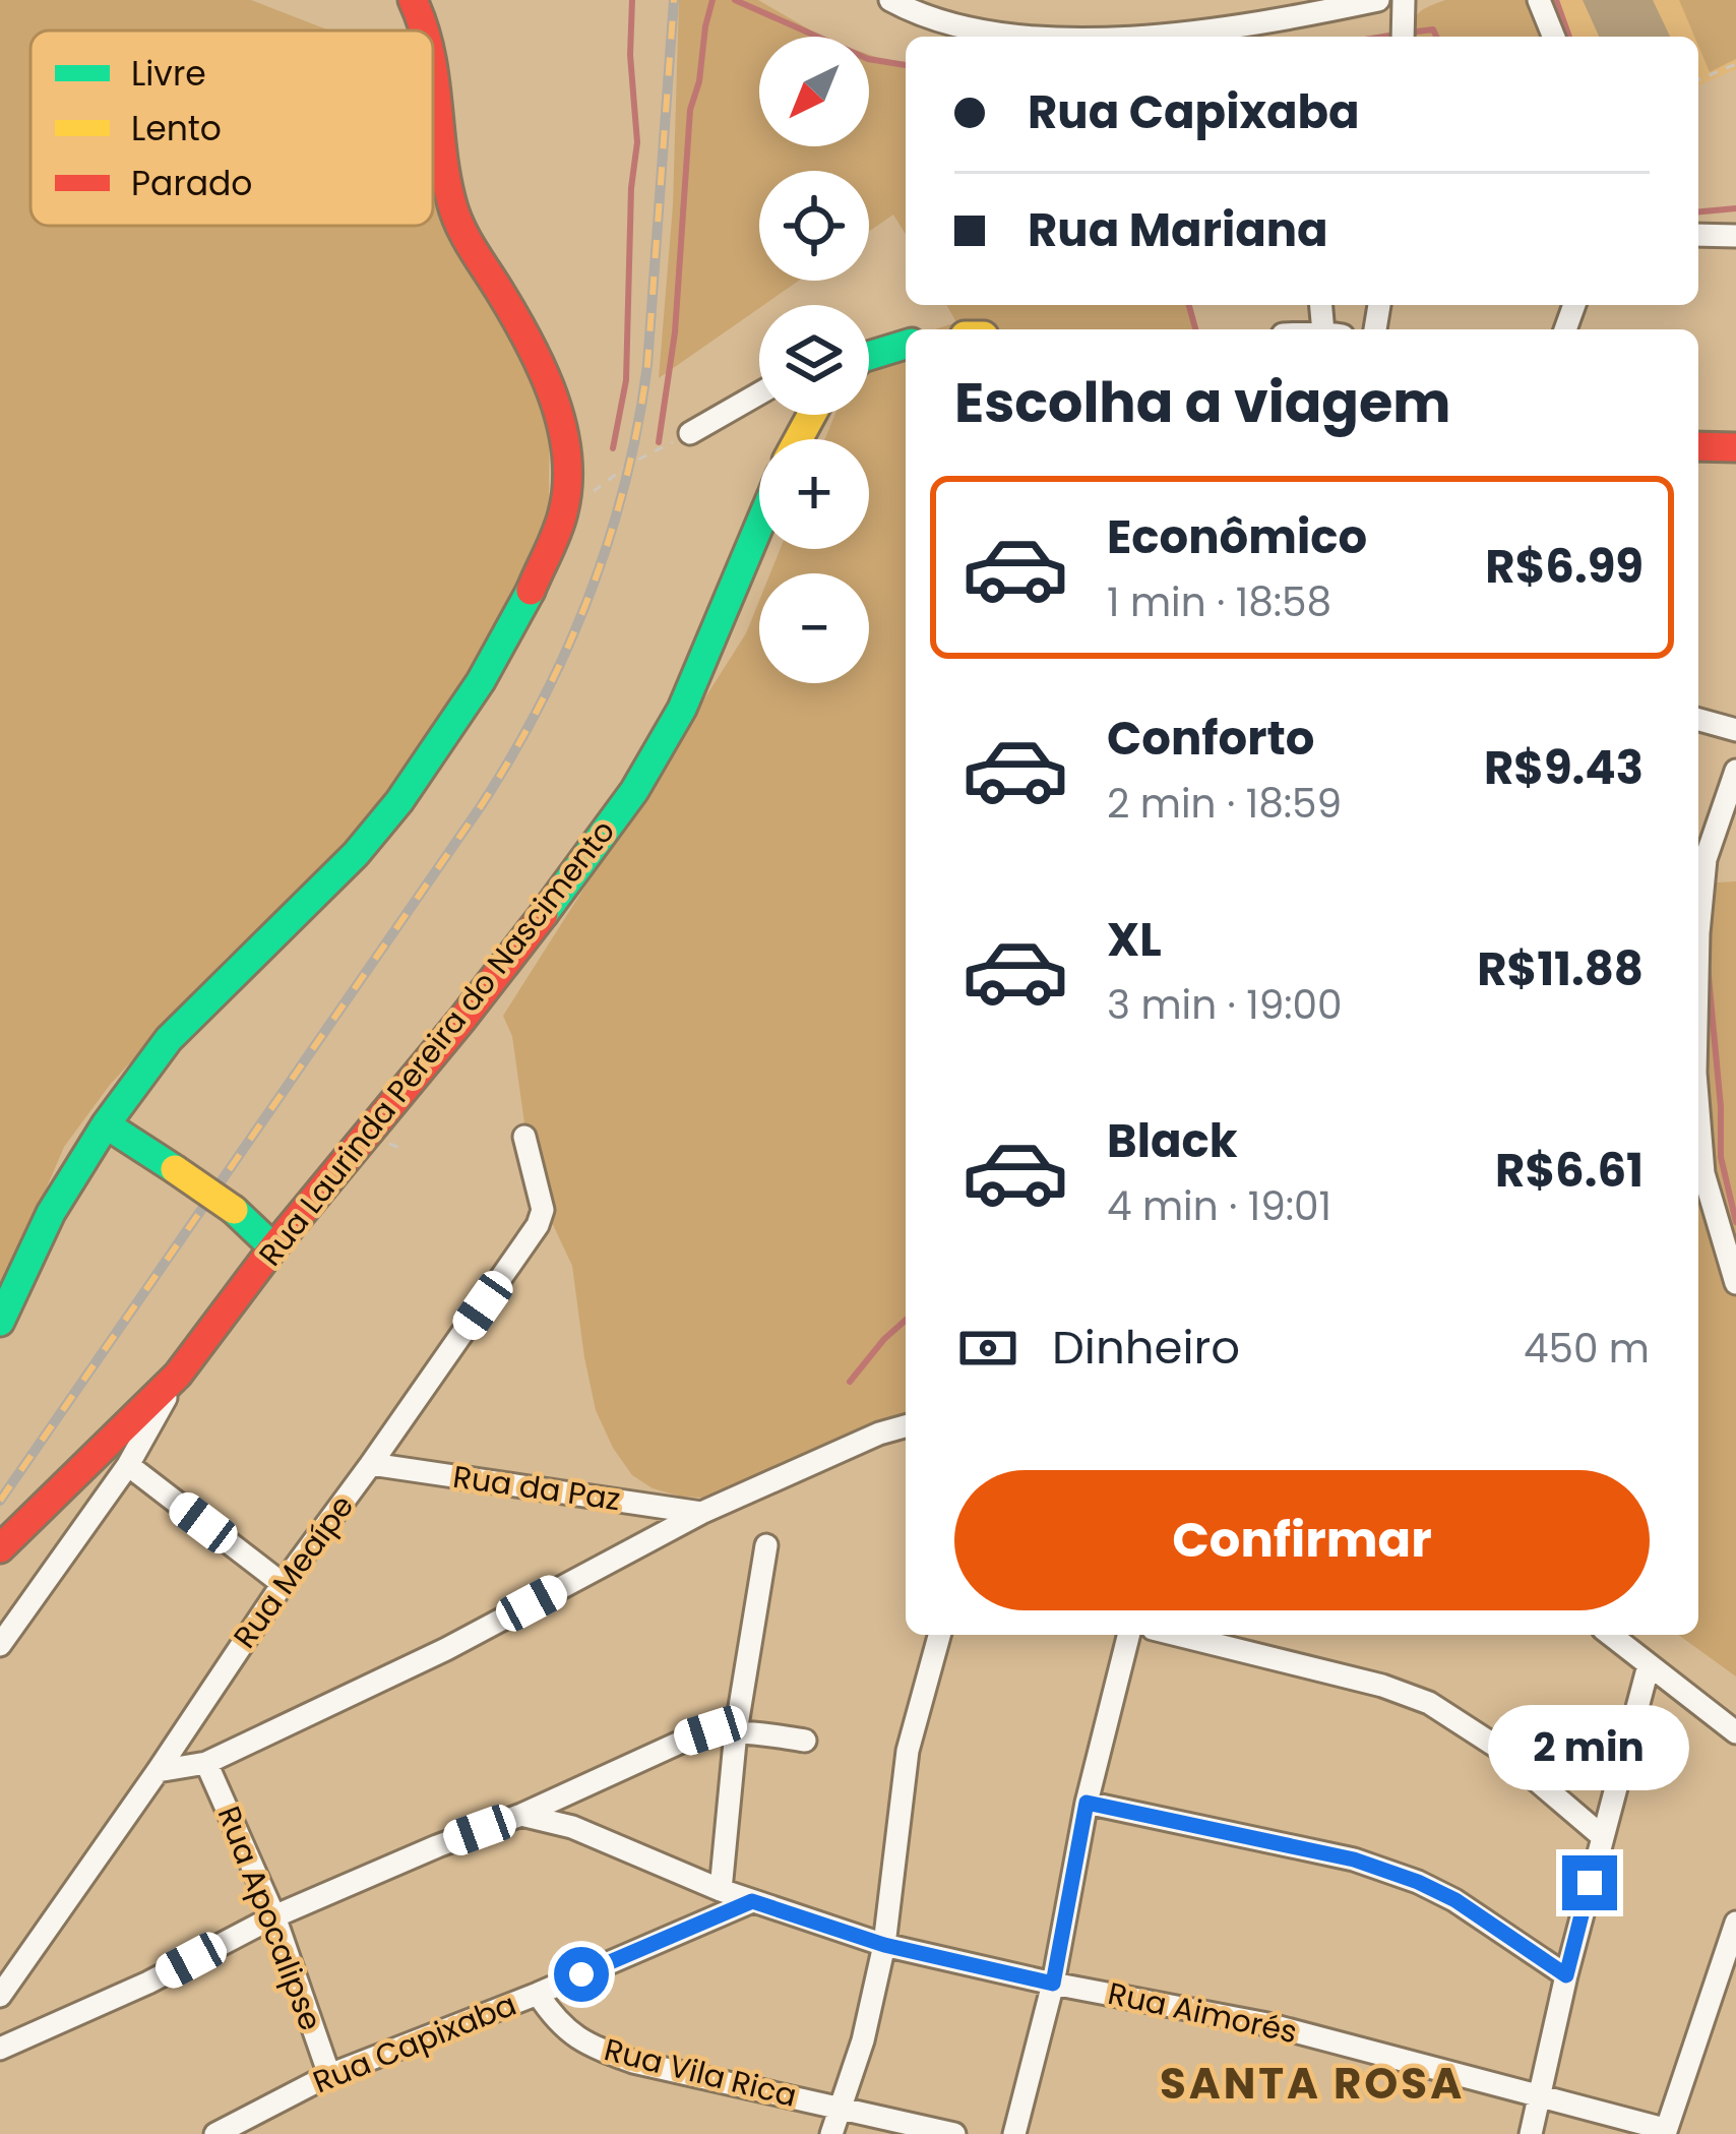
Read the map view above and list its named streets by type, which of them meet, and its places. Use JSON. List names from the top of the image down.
{
  "streets": {
    "street": [
      "Rua Laurinda Pereira do Nascimento",
      "Rua da Paz",
      "Rua Meaípe",
      "Rua Apocalipse",
      "Rua Aimorés",
      "Rua Capixaba",
      "Rua Vila Rica"
    ]
  },
  "crossings": [
    ["Rua da Paz", "Rua Meaípe"],
    ["Rua Apocalipse", "Rua Capixaba"],
    ["Rua Aimorés", "Rua Capixaba"],
    ["Rua Capixaba", "Rua Vila Rica"]
  ],
  "districts": ["SANTA ROSA"],
  "legend": ["Livre", "Lento", "Parado"],
  "north": "bottom left",
  "page": {
    "map_buttons": ["+", "−"],
    "banner": ["Rua Capixaba", "Rua Mariana"],
    "heading": "Escolha a viagem",
    "list": [
      {
        "name": "Econômico",
        "note": "1 min · 18:58",
        "value": "R$6.99"
      },
      {
        "name": "Conforto",
        "note": "2 min · 18:59",
        "value": "R$9.43"
      },
      {
        "name": "XL",
        "note": "3 min · 19:00",
        "value": "R$11.88"
      },
      {
        "name": "Black",
        "note": "4 min · 19:01",
        "value": "R$6.61"
      }
    ],
    "pay": ["Dinheiro", "450 m"],
    "buttons": "Confirmar",
    "bubble": "2 min"
  }
}
